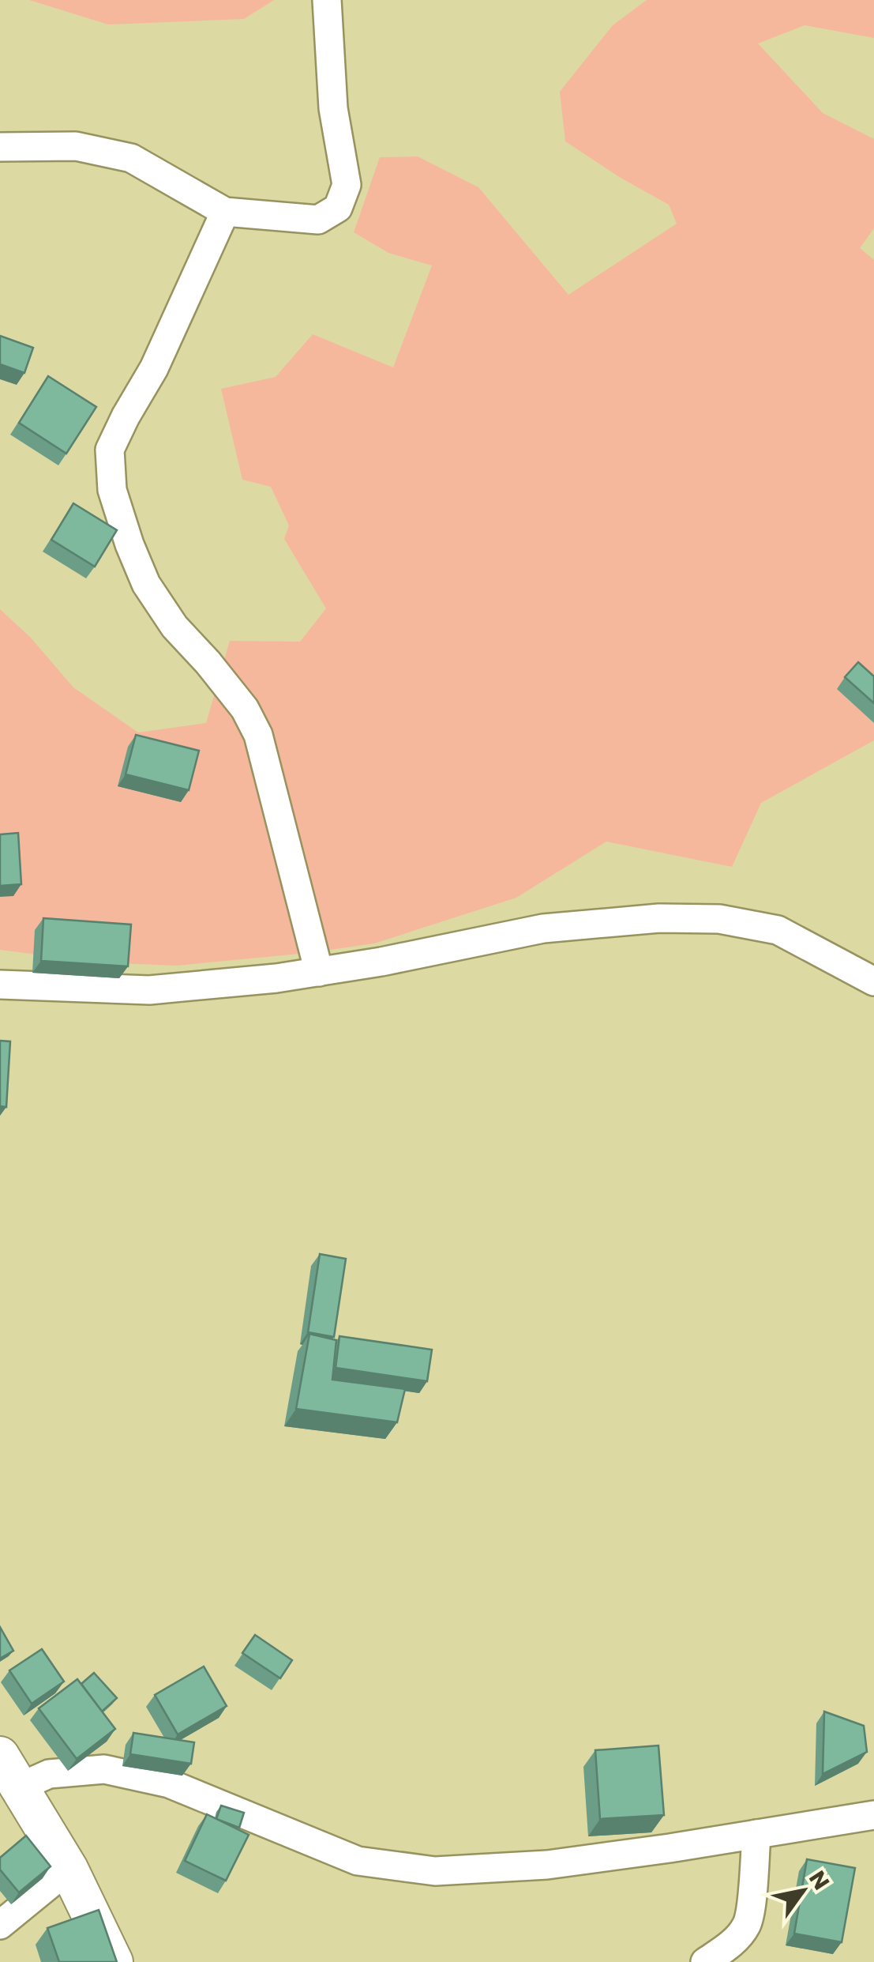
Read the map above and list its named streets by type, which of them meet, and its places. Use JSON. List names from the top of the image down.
{
  "north": "top right"
}
